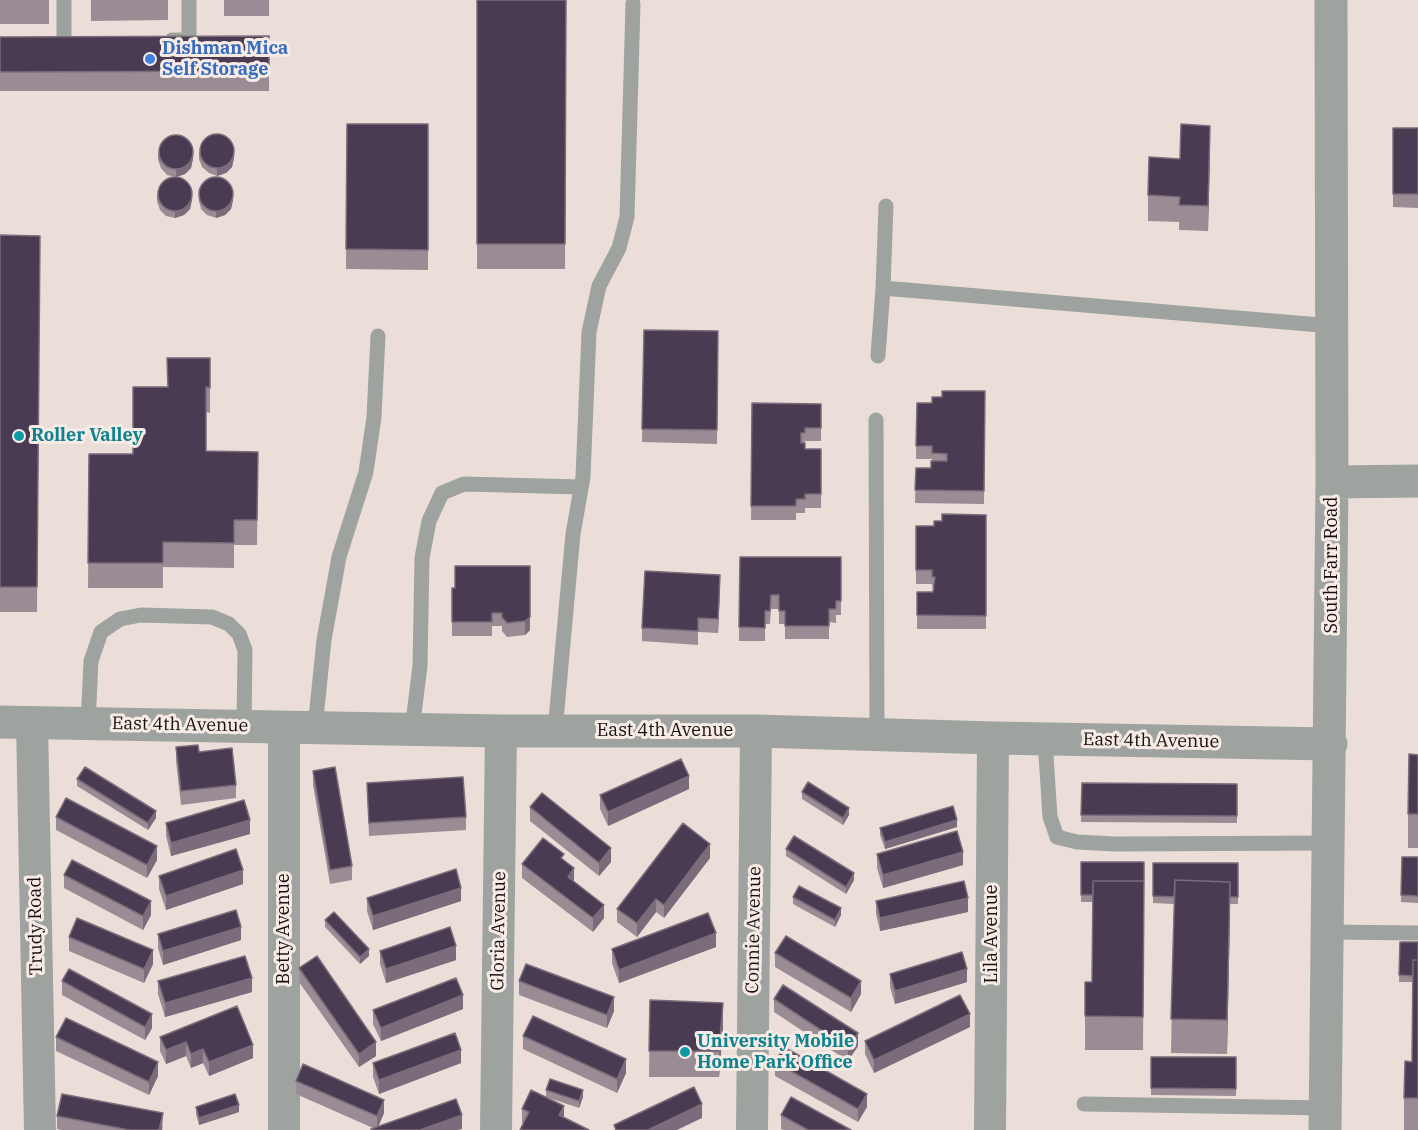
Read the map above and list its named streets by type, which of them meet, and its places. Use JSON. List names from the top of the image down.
{
  "streets": {
    "street": [
      "South Farr Road",
      "East 4th Avenue",
      "Trudy Road",
      "Betty Avenue",
      "Connie Avenue",
      "Gloria Avenue",
      "Lila Avenue"
    ]
  },
  "crossings": [
    ["South Farr Road", "East 4th Avenue"],
    ["East 4th Avenue", "Trudy Road"],
    ["East 4th Avenue", "Betty Avenue"],
    ["East 4th Avenue", "Connie Avenue"],
    ["East 4th Avenue", "Gloria Avenue"],
    ["East 4th Avenue", "Lila Avenue"]
  ],
  "places": ["Dishman Mica Self Storage", "Roller Valley", "University Mobile Home Park Office"]
}
